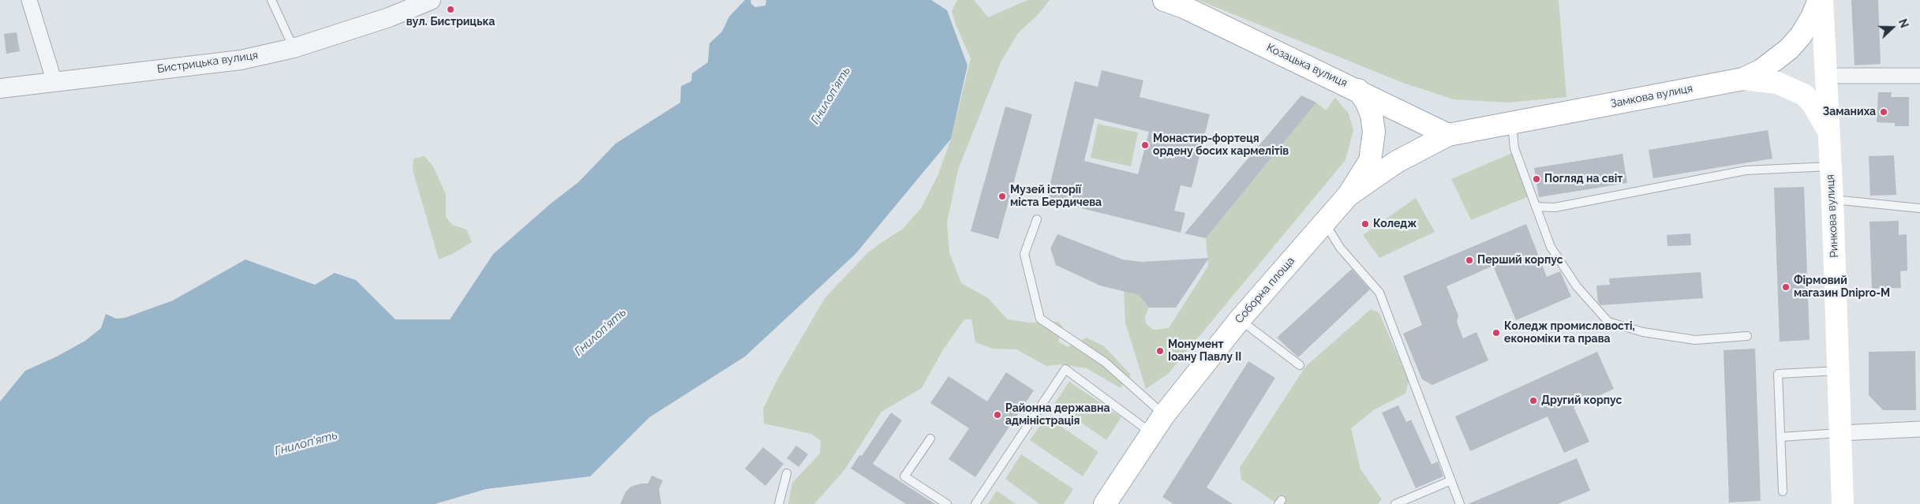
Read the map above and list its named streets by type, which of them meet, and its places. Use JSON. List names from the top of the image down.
{
  "streets": {
    "main road": [
      "Козацька вулиця",
      "Замкова вулиця",
      "Ринкова вулиця",
      "Соборна площа"
    ],
    "street": ["Бистрицька вулиця"]
  },
  "crossings": [
    ["Козацька вулиця", "Замкова вулиця"],
    ["Козацька вулиця", "Соборна площа"],
    ["Замкова вулиця", "Соборна площа"]
  ],
  "water": ["Гнилоп'ять"],
  "places": [
    "вул. Бистрицька",
    "Заманиха",
    "Монастир-фортеця ордену босих кармелітів",
    "Погляд на світ",
    "Музей історії міста Бердичева",
    "Коледж",
    "Перший корпус",
    "Фірмовий магазин Dnipro-M",
    "Коледж промисловості, економіки та права",
    "Монумент Іоану Павлу ІІ",
    "Другий корпус",
    "Районна державна адміністрація"
  ],
  "north": "right"
}
